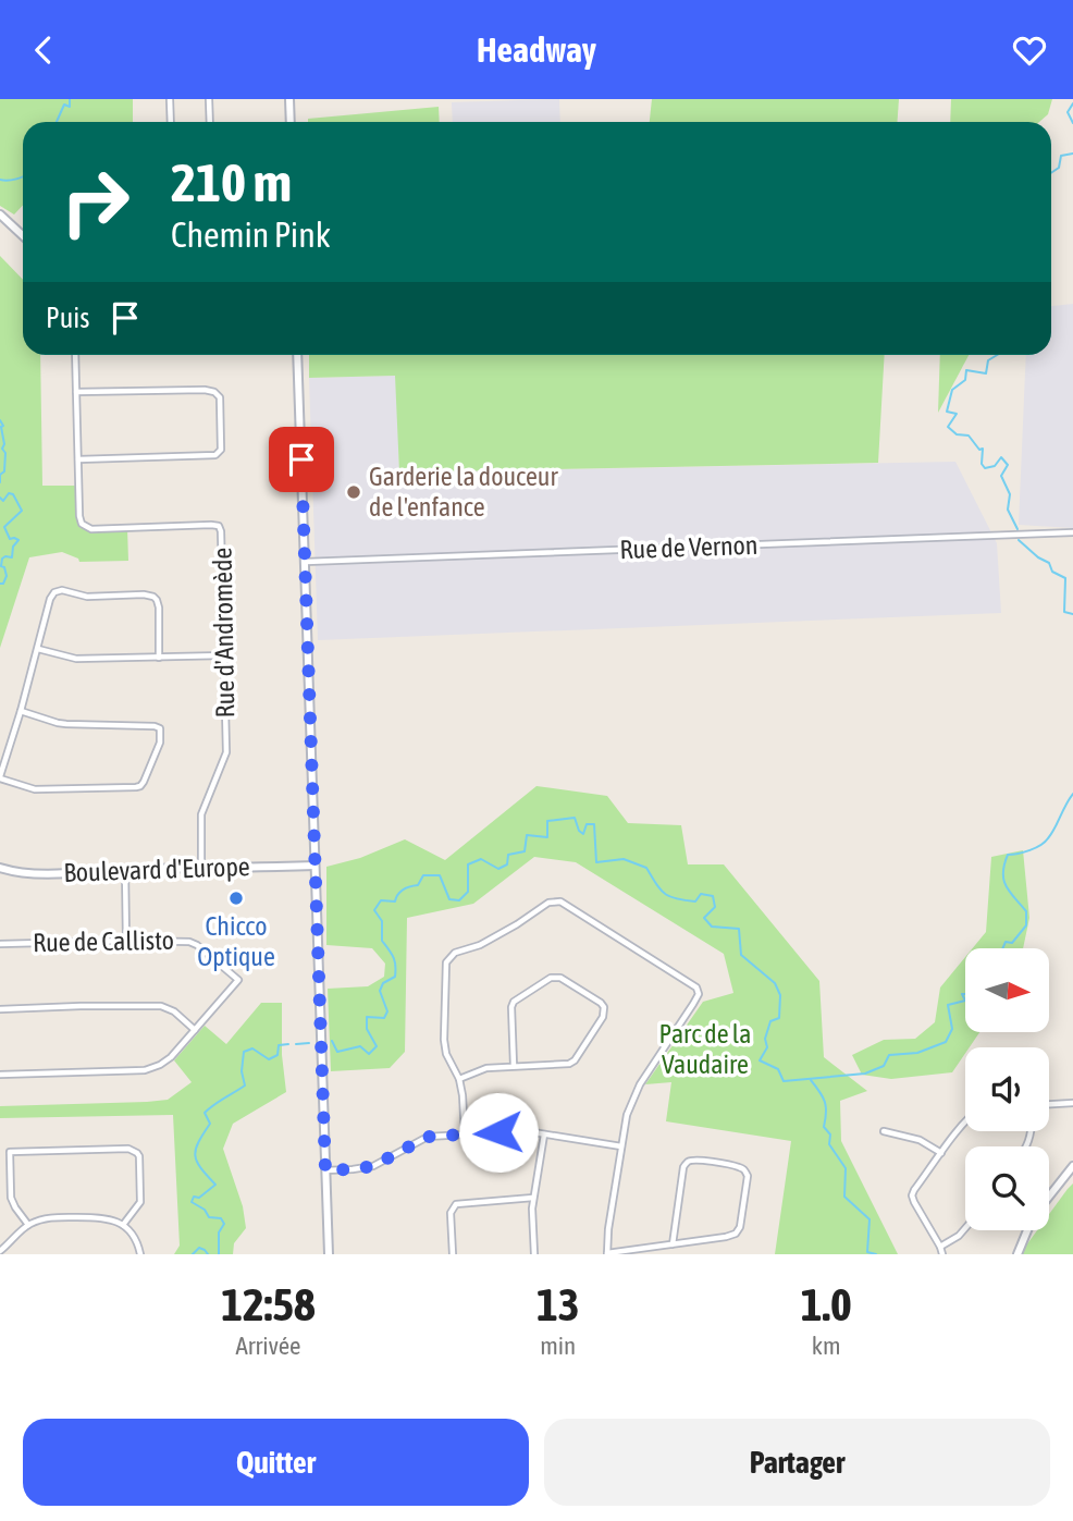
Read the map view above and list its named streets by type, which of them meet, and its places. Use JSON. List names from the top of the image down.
{
  "streets": {
    "main road": ["Boulevard d'Europe"],
    "street": ["Rue de Vernon", "Rue d'Andromède", "Rue de Callisto"]
  },
  "crossings": [
    ["Rue d'Andromède", "Boulevard d'Europe"]
  ],
  "parks": ["Parc de la Vaudaire"],
  "places": ["Garderie la douceur de l'enfance", "Chicco Optique"],
  "north": "right",
  "page": {
    "header": "Headway",
    "turn": ["210 m", "Chemin Pink"],
    "then": "Puis",
    "eta": [
      "12:58",
      "Arrivée",
      "13",
      "min",
      "1.0",
      "km"
    ],
    "buttons": ["Quitter", "Partager"]
  }
}
